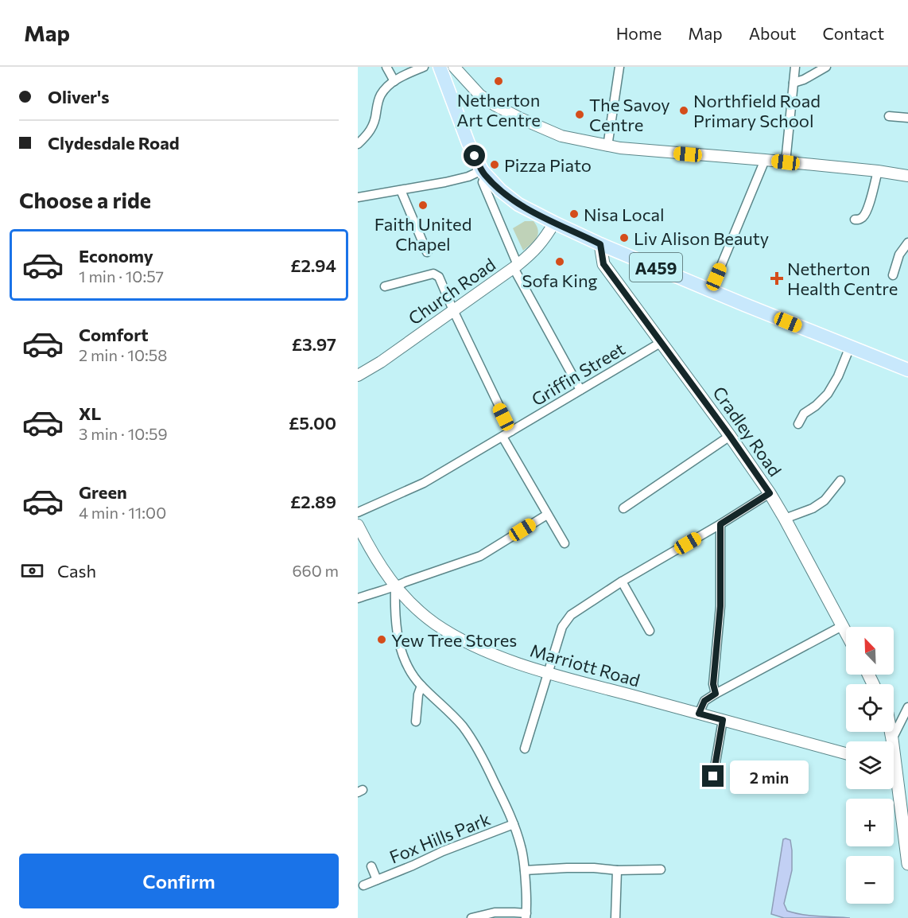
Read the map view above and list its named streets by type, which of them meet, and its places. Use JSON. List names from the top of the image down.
{
  "streets": {
    "main road": ["A459", "Cradley Road"],
    "street": [
      "Church Road",
      "Griffin Street",
      "Marriott Road",
      "Fox Hills Park"
    ]
  },
  "crossings": [
    ["A459", "Church Road"],
    ["A459", "Cradley Road"],
    ["Griffin Street", "Cradley Road"]
  ],
  "places": {
    "other": [
      "Netherton Art Centre",
      "Northfield Road Primary School",
      "The Savoy Centre",
      "Pizza Piato",
      "Faith United Chapel",
      "Nisa Local",
      "Liv Alison Beauty",
      "Sofa King",
      "Yew Tree Stores"
    ],
    "health": ["Netherton Health Centre"]
  },
  "north": "top left",
  "page": {
    "header": "Map",
    "nav": [
      "Home",
      "Map",
      "About",
      "Contact"
    ],
    "banner": ["Oliver's", "Clydesdale Road"],
    "heading": "Choose a ride",
    "list": [
      {
        "name": "Economy",
        "note": "1 min · 10:57",
        "value": "£2.94"
      },
      {
        "name": "Comfort",
        "note": "2 min · 10:58",
        "value": "£3.97"
      },
      {
        "name": "XL",
        "note": "3 min · 10:59",
        "value": "£5.00"
      },
      {
        "name": "Green",
        "note": "4 min · 11:00",
        "value": "£2.89"
      }
    ],
    "pay": ["Cash", "660 m"],
    "map_buttons": ["+", "−"],
    "bubble": "2 min",
    "buttons": "Confirm"
  }
}
